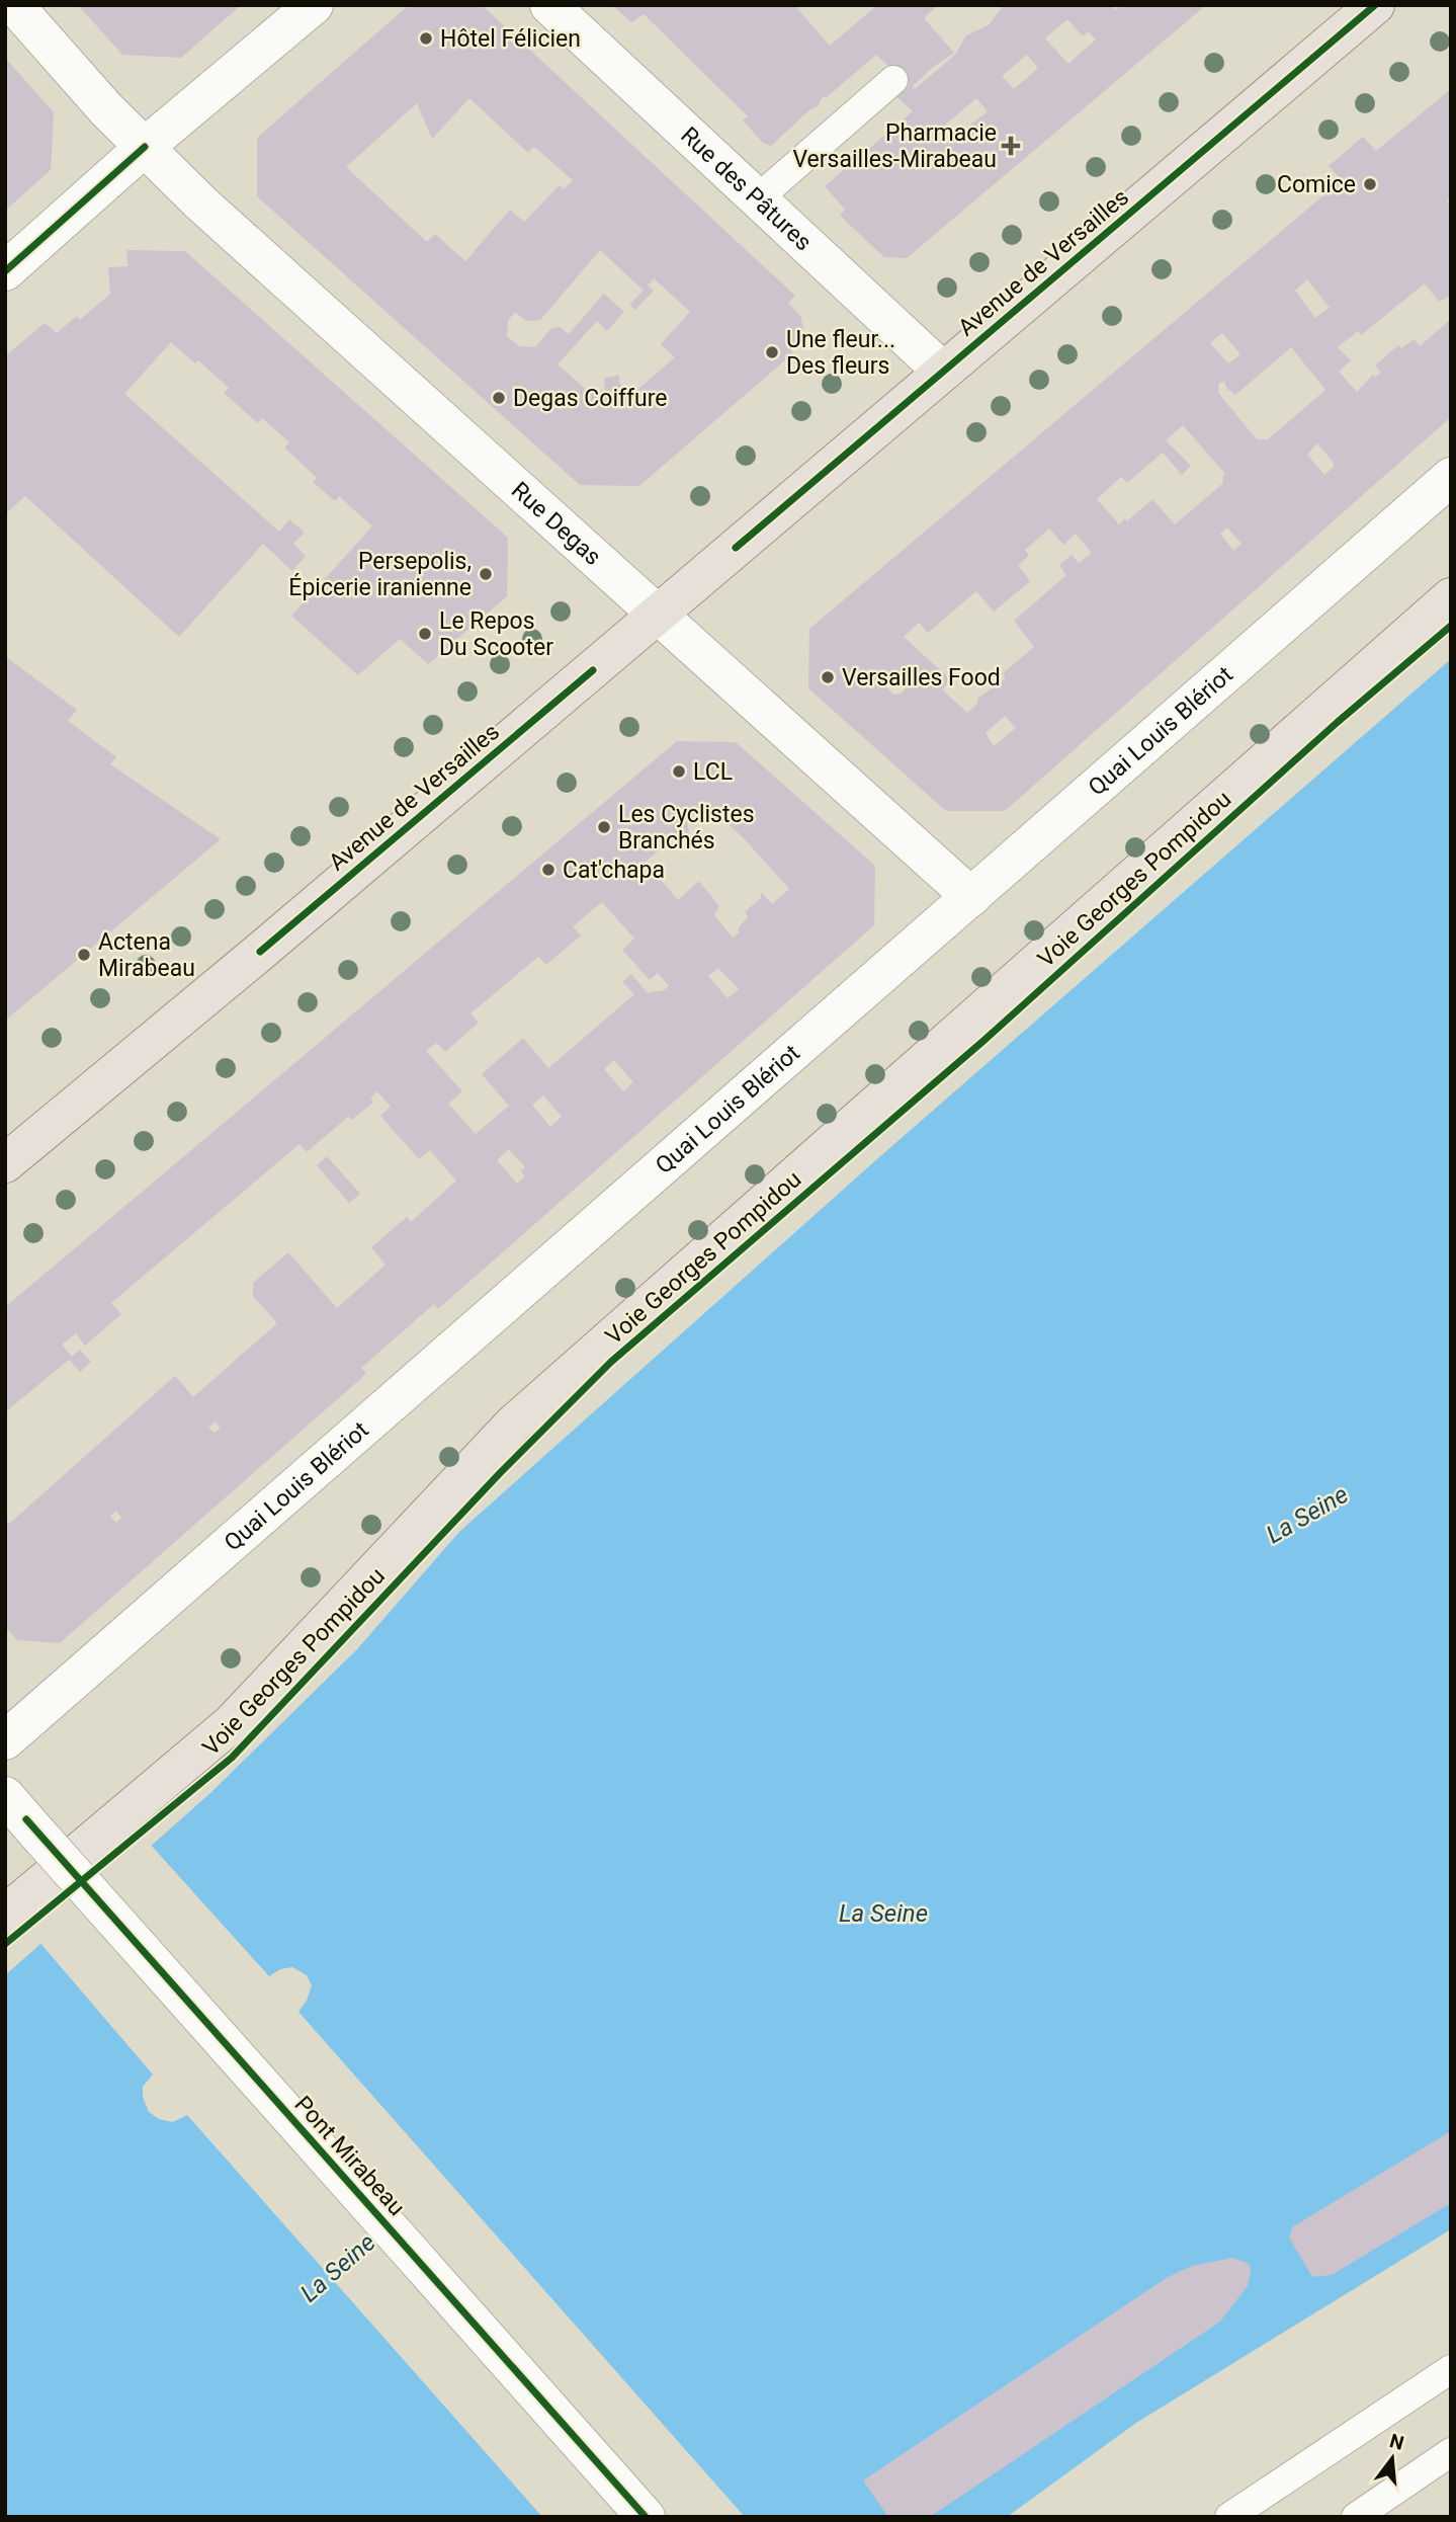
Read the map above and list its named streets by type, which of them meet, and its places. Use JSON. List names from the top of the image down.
{
  "streets": {
    "main road": ["Avenue de Versailles", "Voie Georges Pompidou"],
    "street": [
      "Rue des Pâtures",
      "Rue Degas",
      "Quai Louis Blériot",
      "Pont Mirabeau"
    ]
  },
  "crossings": [
    ["Rue des Pâtures", "Avenue de Versailles"],
    ["Avenue de Versailles", "Rue Degas"],
    ["Rue Degas", "Quai Louis Blériot"]
  ],
  "water": ["La Seine"],
  "places": {
    "other": [
      "Hôtel Félicien",
      "Comice",
      "Une fleur... Des fleurs",
      "Degas Coiffure",
      "Persepolis, Épicerie iranienne",
      "Le Repos Du Scooter",
      "Versailles Food",
      "LCL",
      "Les Cyclistes Branchés",
      "Cat'chapa",
      "Actena Mirabeau"
    ],
    "health": ["Pharmacie Versailles-Mirabeau"]
  },
  "north": "top"
}
